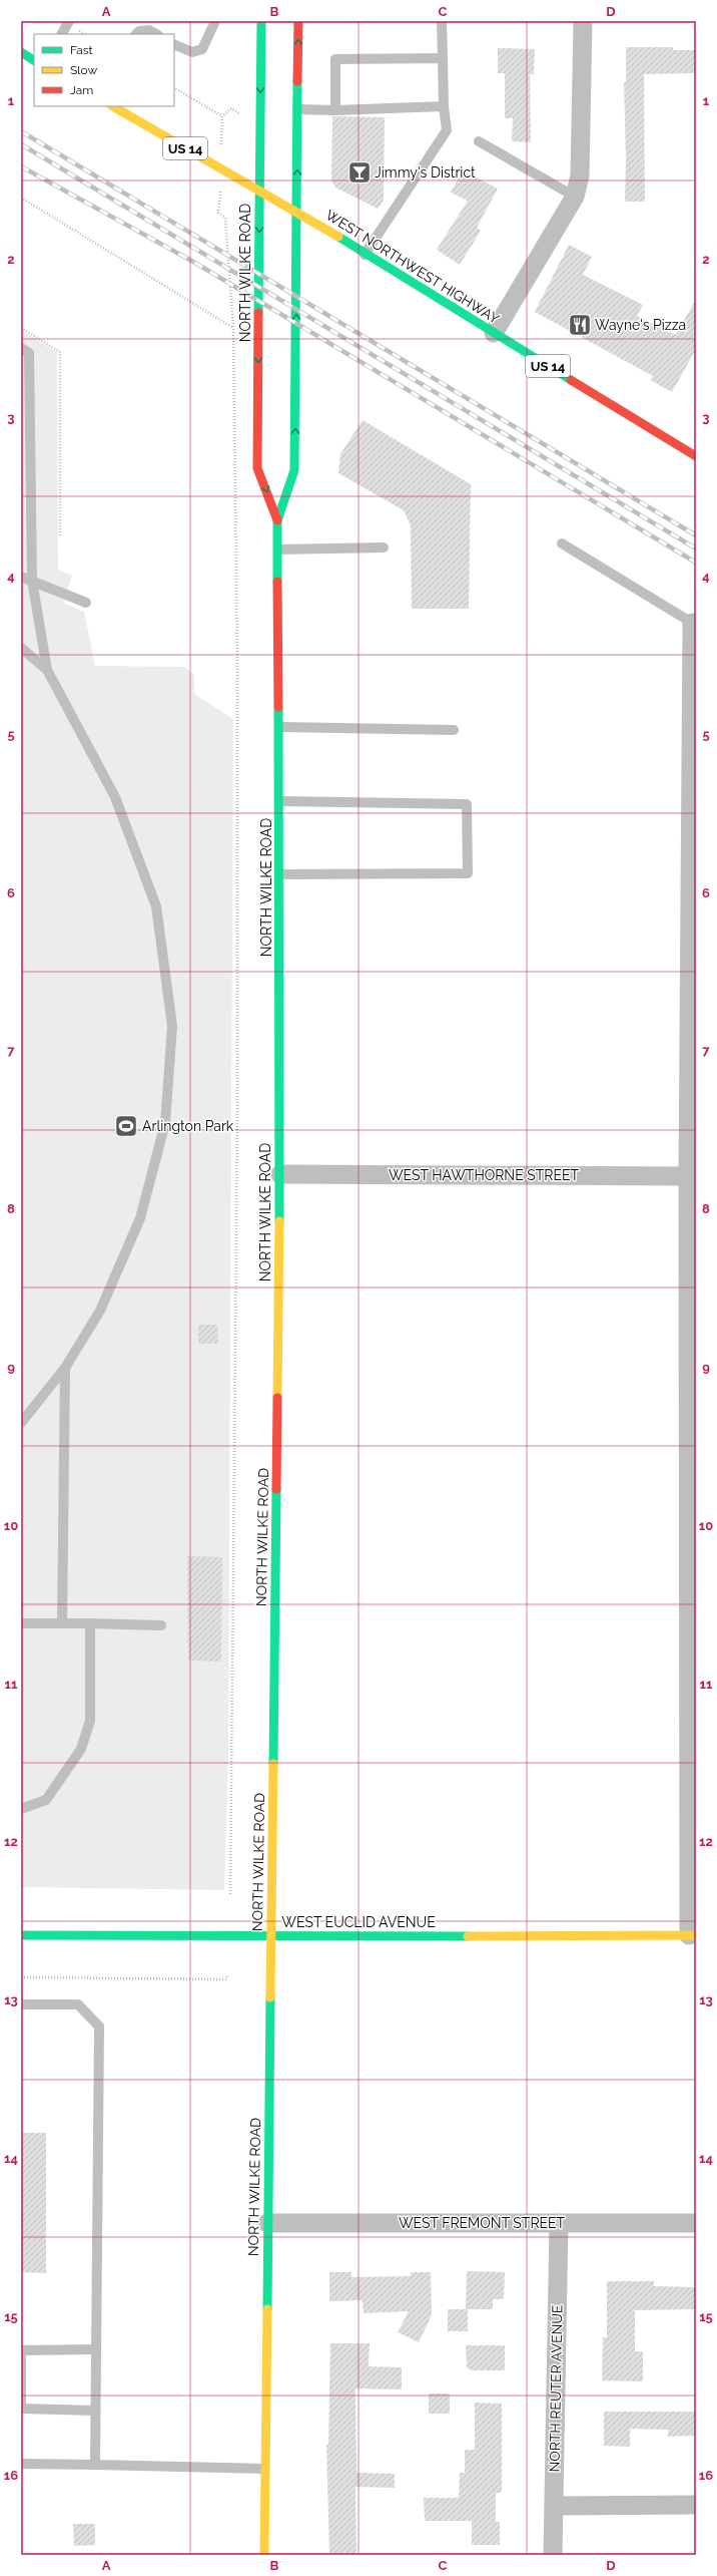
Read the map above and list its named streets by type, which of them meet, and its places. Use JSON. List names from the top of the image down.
{
  "streets": {
    "main road": [
      "US 14",
      "WEST NORTHWEST HIGHWAY",
      "NORTH WILKE ROAD",
      "WEST EUCLID AVENUE"
    ],
    "street": ["WEST HAWTHORNE STREET", "WEST FREMONT STREET", "NORTH REUTER AVENUE"]
  },
  "crossings": [
    ["WEST NORTHWEST HIGHWAY", "NORTH WILKE ROAD"],
    ["NORTH WILKE ROAD", "WEST HAWTHORNE STREET"],
    ["NORTH WILKE ROAD", "WEST EUCLID AVENUE"],
    ["NORTH WILKE ROAD", "WEST FREMONT STREET"],
    ["WEST FREMONT STREET", "NORTH REUTER AVENUE"]
  ],
  "places": {
    "bar": ["Jimmy's District"],
    "restaurant": ["Wayne's Pizza"],
    "sports": ["Arlington Park"]
  },
  "legend": ["Fast", "Slow", "Jam"],
  "grid": {
    "columns": [
      "A",
      "B",
      "C",
      "D"
    ],
    "rows": [
      "1",
      "2",
      "3",
      "4",
      "5",
      "6",
      "7",
      "8",
      "9",
      "10",
      "11",
      "12",
      "13",
      "14",
      "15",
      "16"
    ]
  }
}
